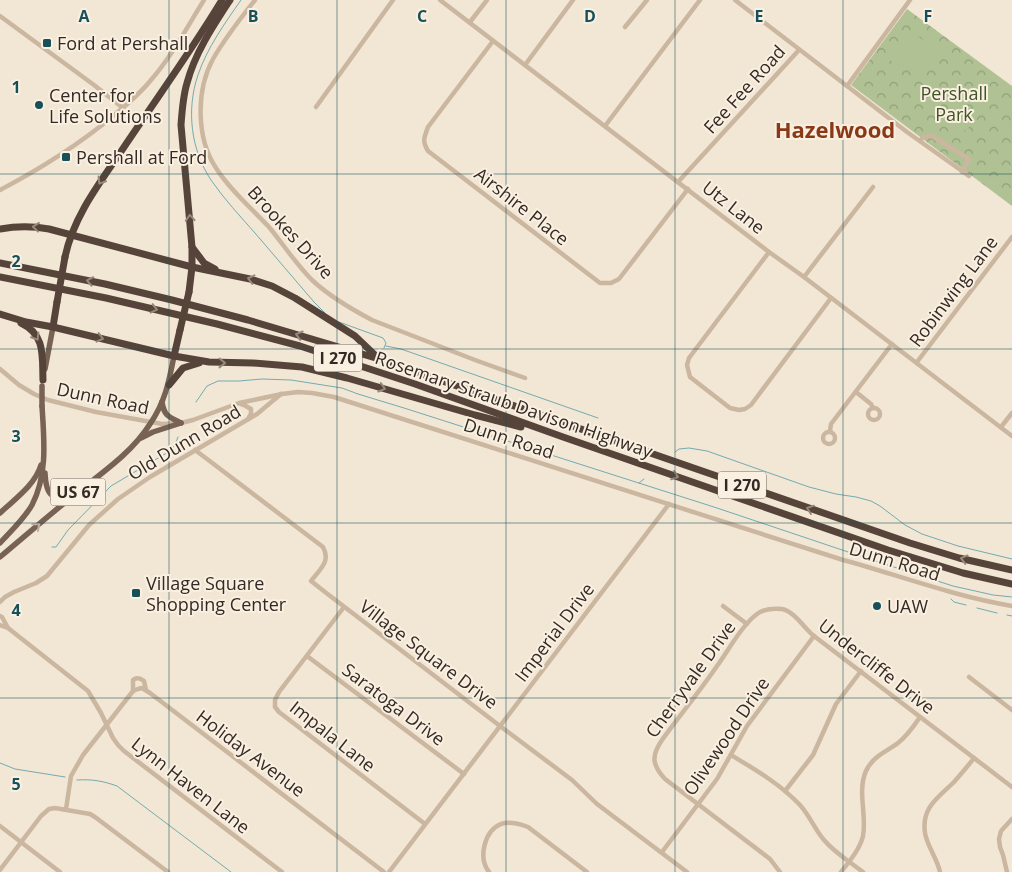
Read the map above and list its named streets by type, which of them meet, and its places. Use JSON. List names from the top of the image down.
{
  "streets": {
    "highway": ["I 270", "Rosemary Straub Davison Highway", "US 67"],
    "street": [
      "Fee Fee Road",
      "Airshire Place",
      "Utz Lane",
      "Brookes Drive",
      "Robinwing Lane",
      "Dunn Road",
      "Old Dunn Road",
      "Imperial Drive",
      "Village Square Drive",
      "Undercliffe Drive",
      "Cherryvale Drive",
      "Saratoga Drive",
      "Impala Lane",
      "Olivewood Drive",
      "Holiday Avenue",
      "Lynn Haven Lane"
    ]
  },
  "crossings": [
    ["Fee Fee Road", "Utz Lane"],
    ["Airshire Place", "Utz Lane"],
    ["Utz Lane", "Robinwing Lane"],
    ["Dunn Road", "Old Dunn Road"],
    ["Dunn Road", "US 67"],
    ["Dunn Road", "Imperial Drive"],
    ["Old Dunn Road", "Village Square Drive"],
    ["Imperial Drive", "Village Square Drive"],
    ["Imperial Drive", "Saratoga Drive"],
    ["Imperial Drive", "Impala Lane"],
    ["Village Square Drive", "Impala Lane"],
    ["Village Square Drive", "Olivewood Drive"],
    ["Undercliffe Drive", "Cherryvale Drive"],
    ["Undercliffe Drive", "Olivewood Drive"],
    ["Cherryvale Drive", "Olivewood Drive"],
    ["Saratoga Drive", "Impala Lane"]
  ],
  "districts": ["Hazelwood"],
  "parks": ["Pershall Park"],
  "places": {
    "transit": ["Ford at Pershall", "Pershall at Ford", "Village Square Shopping Center"],
    "other": ["Center for Life Solutions", "UAW"]
  },
  "grid": {
    "columns": [
      "A",
      "B",
      "C",
      "D",
      "E",
      "F"
    ],
    "rows": [
      "1",
      "2",
      "3",
      "4",
      "5"
    ]
  }
}
